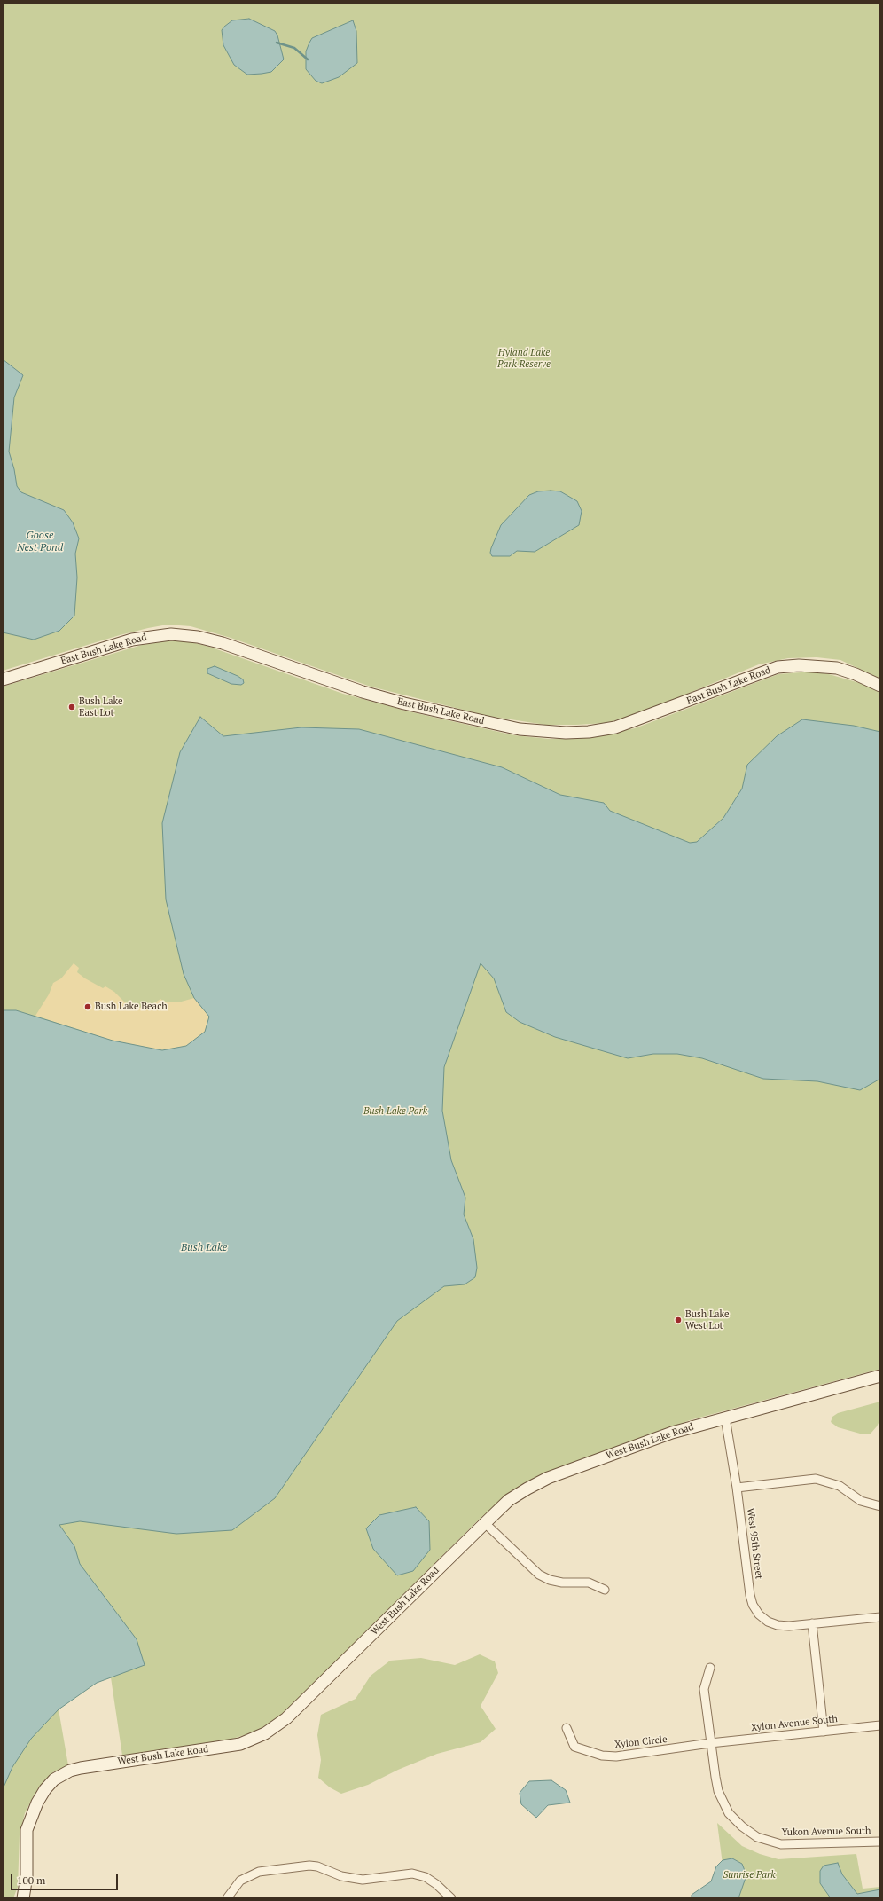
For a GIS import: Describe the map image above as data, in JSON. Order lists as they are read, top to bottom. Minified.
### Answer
{"streets":{"street":["East Bush Lake Road","West Bush Lake Road","West 95th Street","Xylon Avenue South","Xylon Circle","Yukon Avenue South"]},"crossings":[["West Bush Lake Road","West 95th Street"],["Xylon Avenue South","Xylon Circle"],["Xylon Avenue South","Yukon Avenue South"],["Xylon Circle","Yukon Avenue South"]],"water":["Goose Nest Pond","Bush Lake"],"parks":["Hyland Lake Park Reserve","Bush Lake Park","Sunrise Park"],"places":["Bush Lake East Lot","Bush Lake Beach","Bush Lake West Lot"],"scale_bar":"100 m"}
